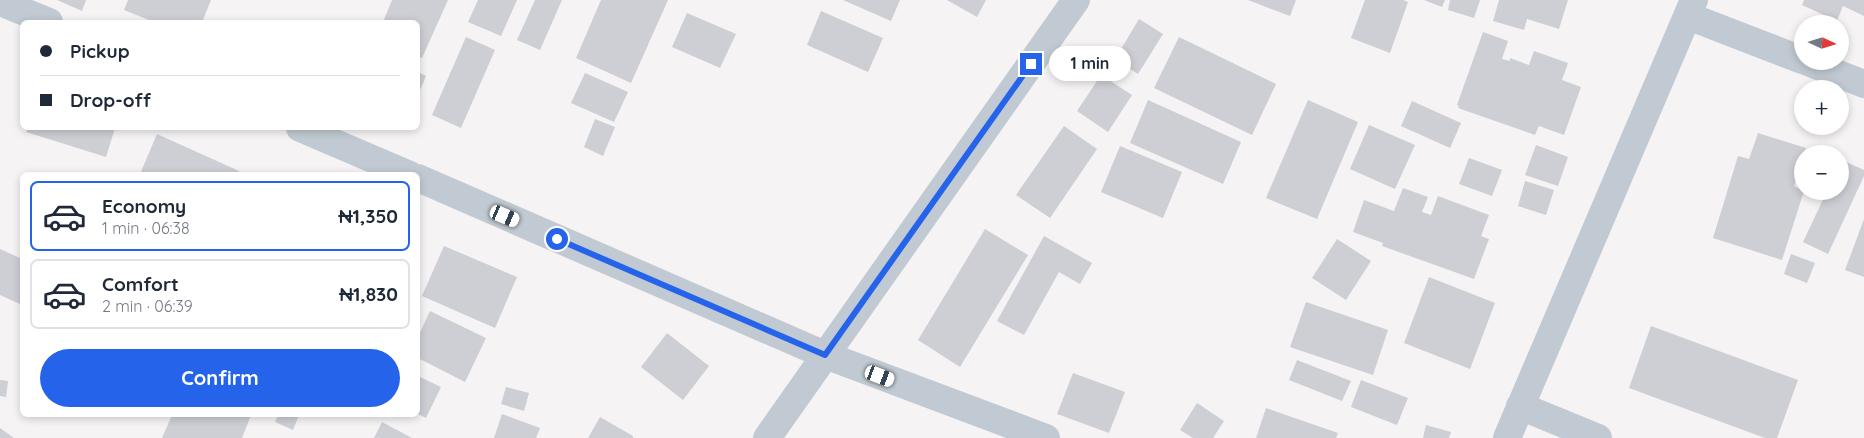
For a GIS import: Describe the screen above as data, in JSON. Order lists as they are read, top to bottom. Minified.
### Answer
{"north":"right","page":{"map_buttons":["+","−"],"banner":["Pickup","Drop-off"],"bubble":"1 min","list":[{"name":"Economy","note":"1 min · 06:38","value":"₦1,350"},{"name":"Comfort","note":"2 min · 06:39","value":"₦1,830"}],"buttons":"Confirm"}}
